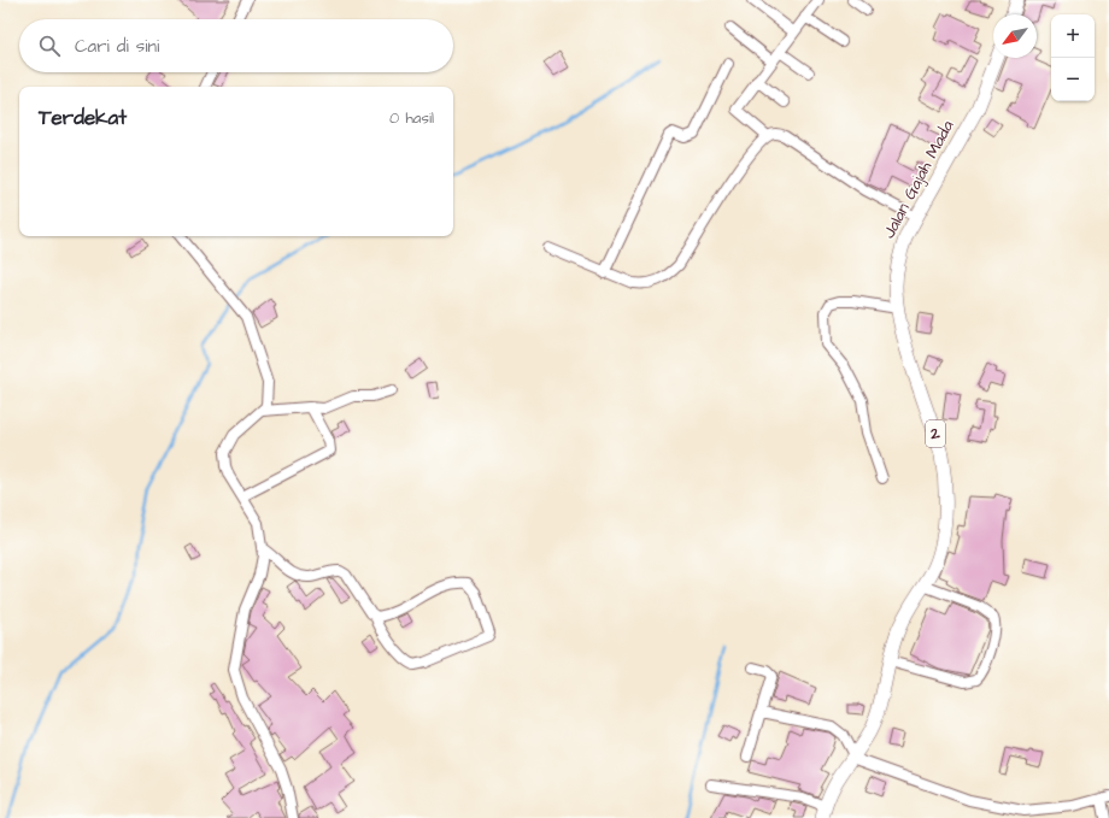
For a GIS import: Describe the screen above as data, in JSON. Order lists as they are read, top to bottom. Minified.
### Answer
{"streets":{"highway":["Jalan Gajah Mada","2"]},"north":"bottom left","page":{"map_buttons":["+","−"],"search":"Cari di sini","heading":["Terdekat","0 hasil"]}}
